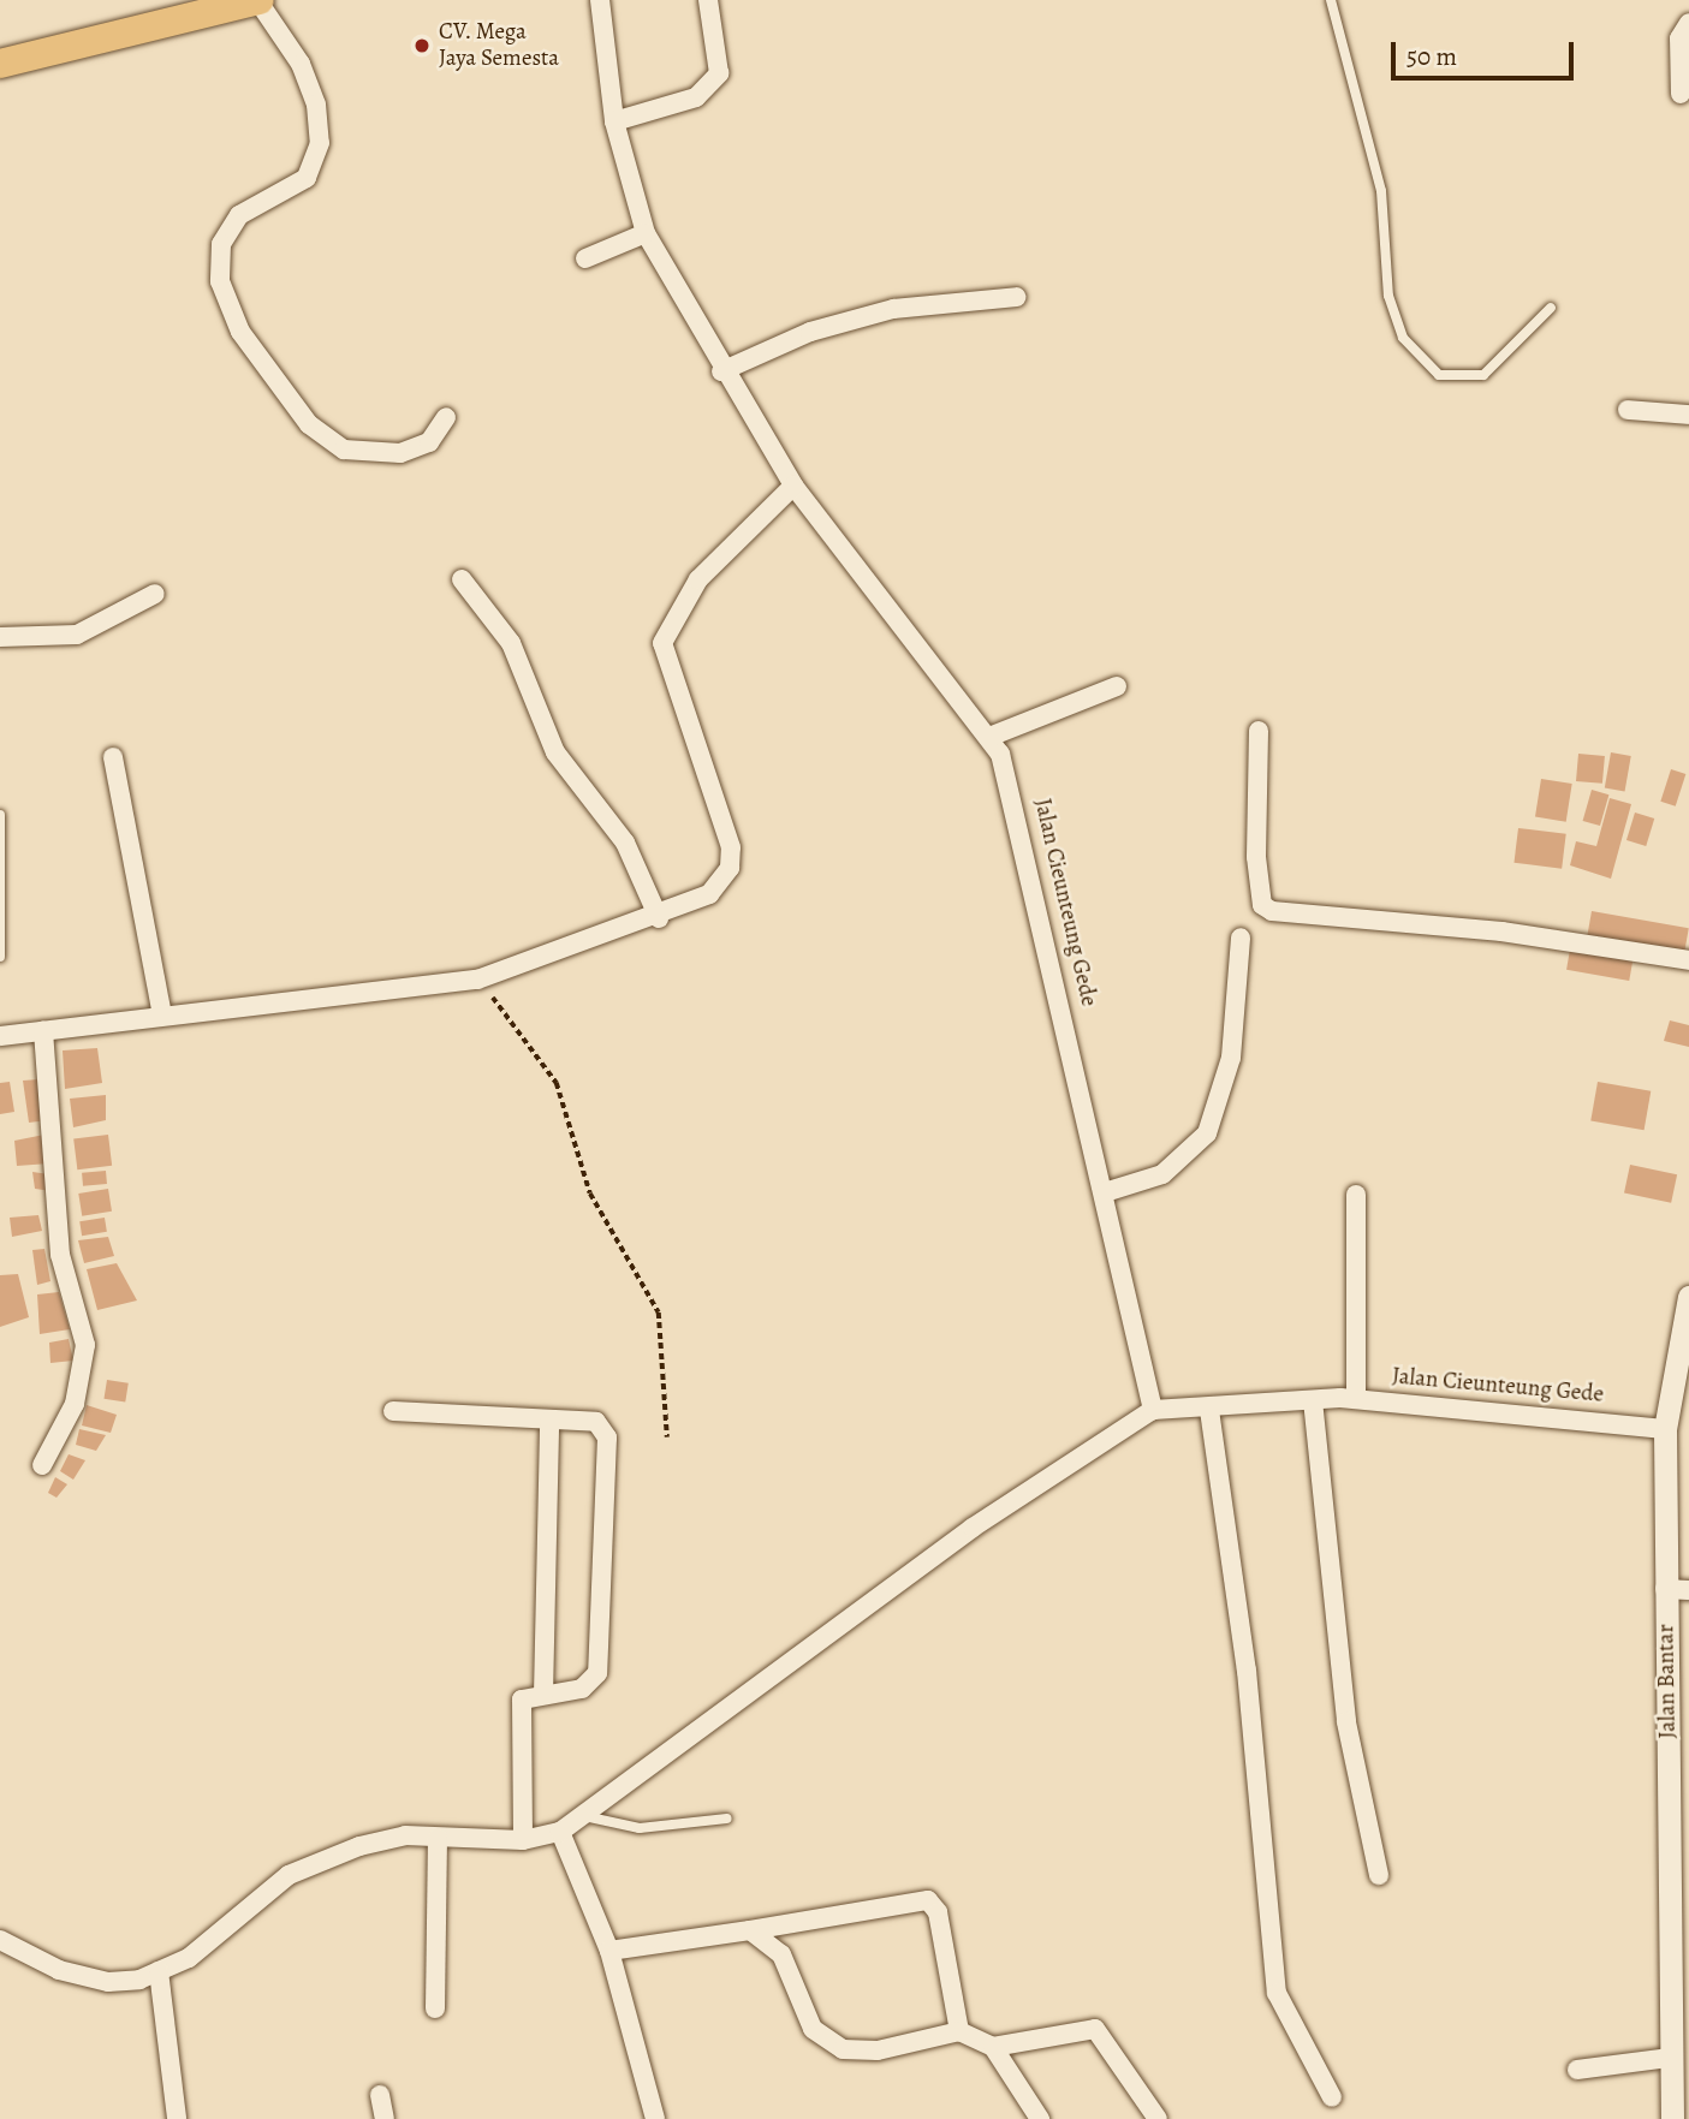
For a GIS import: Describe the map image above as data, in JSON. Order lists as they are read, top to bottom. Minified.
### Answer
{"streets":{"street":["Jalan Cieunteung Gede","Jalan Bantar"]},"crossings":[["Jalan Cieunteung Gede","Jalan Bantar"]],"places":["CV. Mega Jaya Semesta"],"scale_bar":"50 m"}
